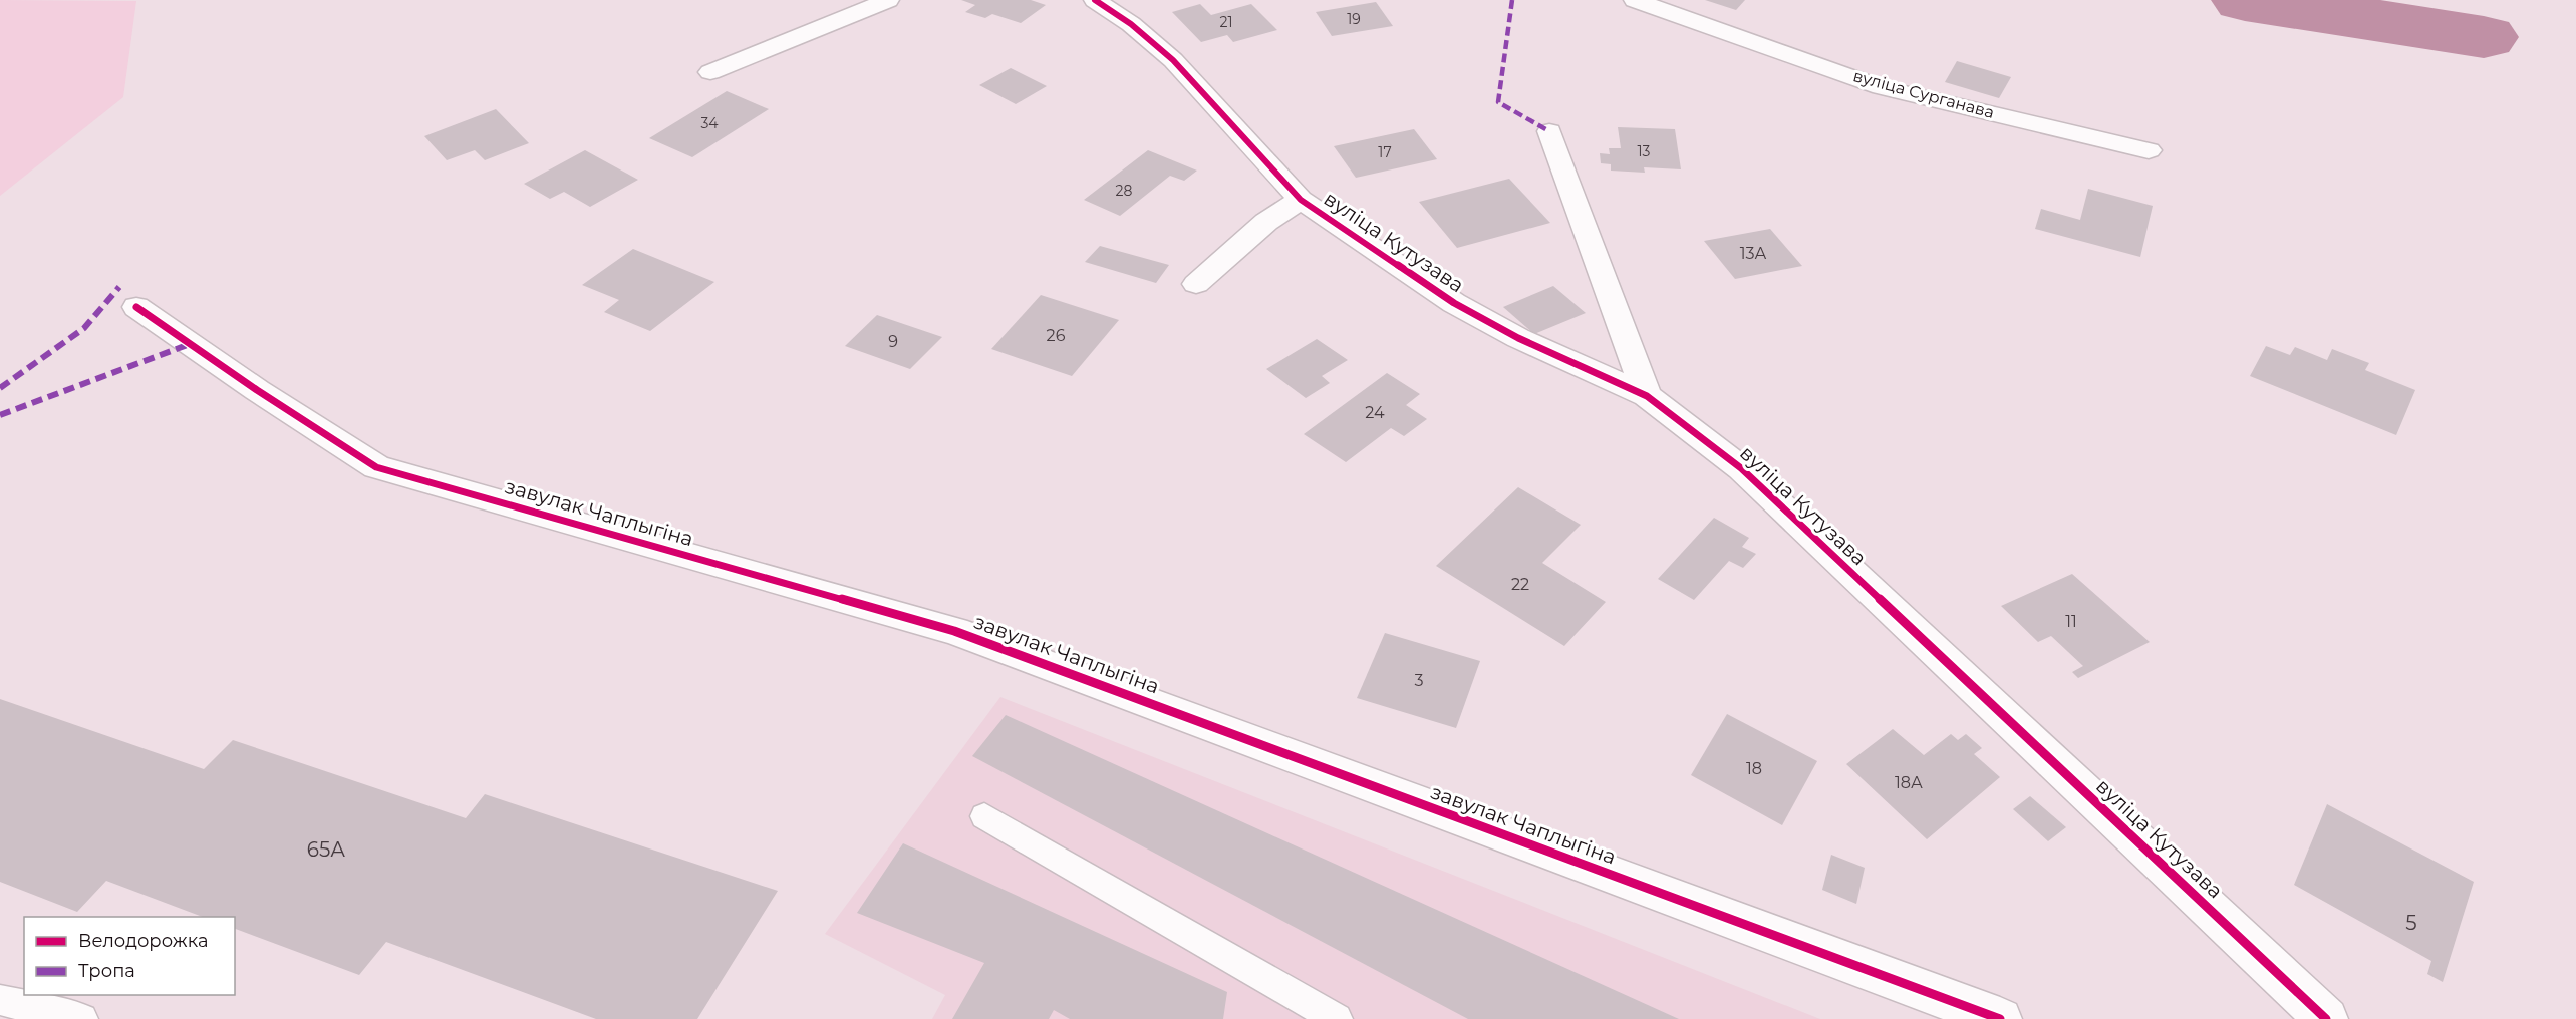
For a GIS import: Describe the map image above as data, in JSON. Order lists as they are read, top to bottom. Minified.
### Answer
{"streets":{"street":["вуліца Сурганава","вуліца Кутузава","завулак Чаплыгіна"]},"house_numbers":["19","21","34","13","17","28","13А","26","9","24","22","11","3","18","18А","65А","5"],"legend":["Велодорожка","Тропа"]}
